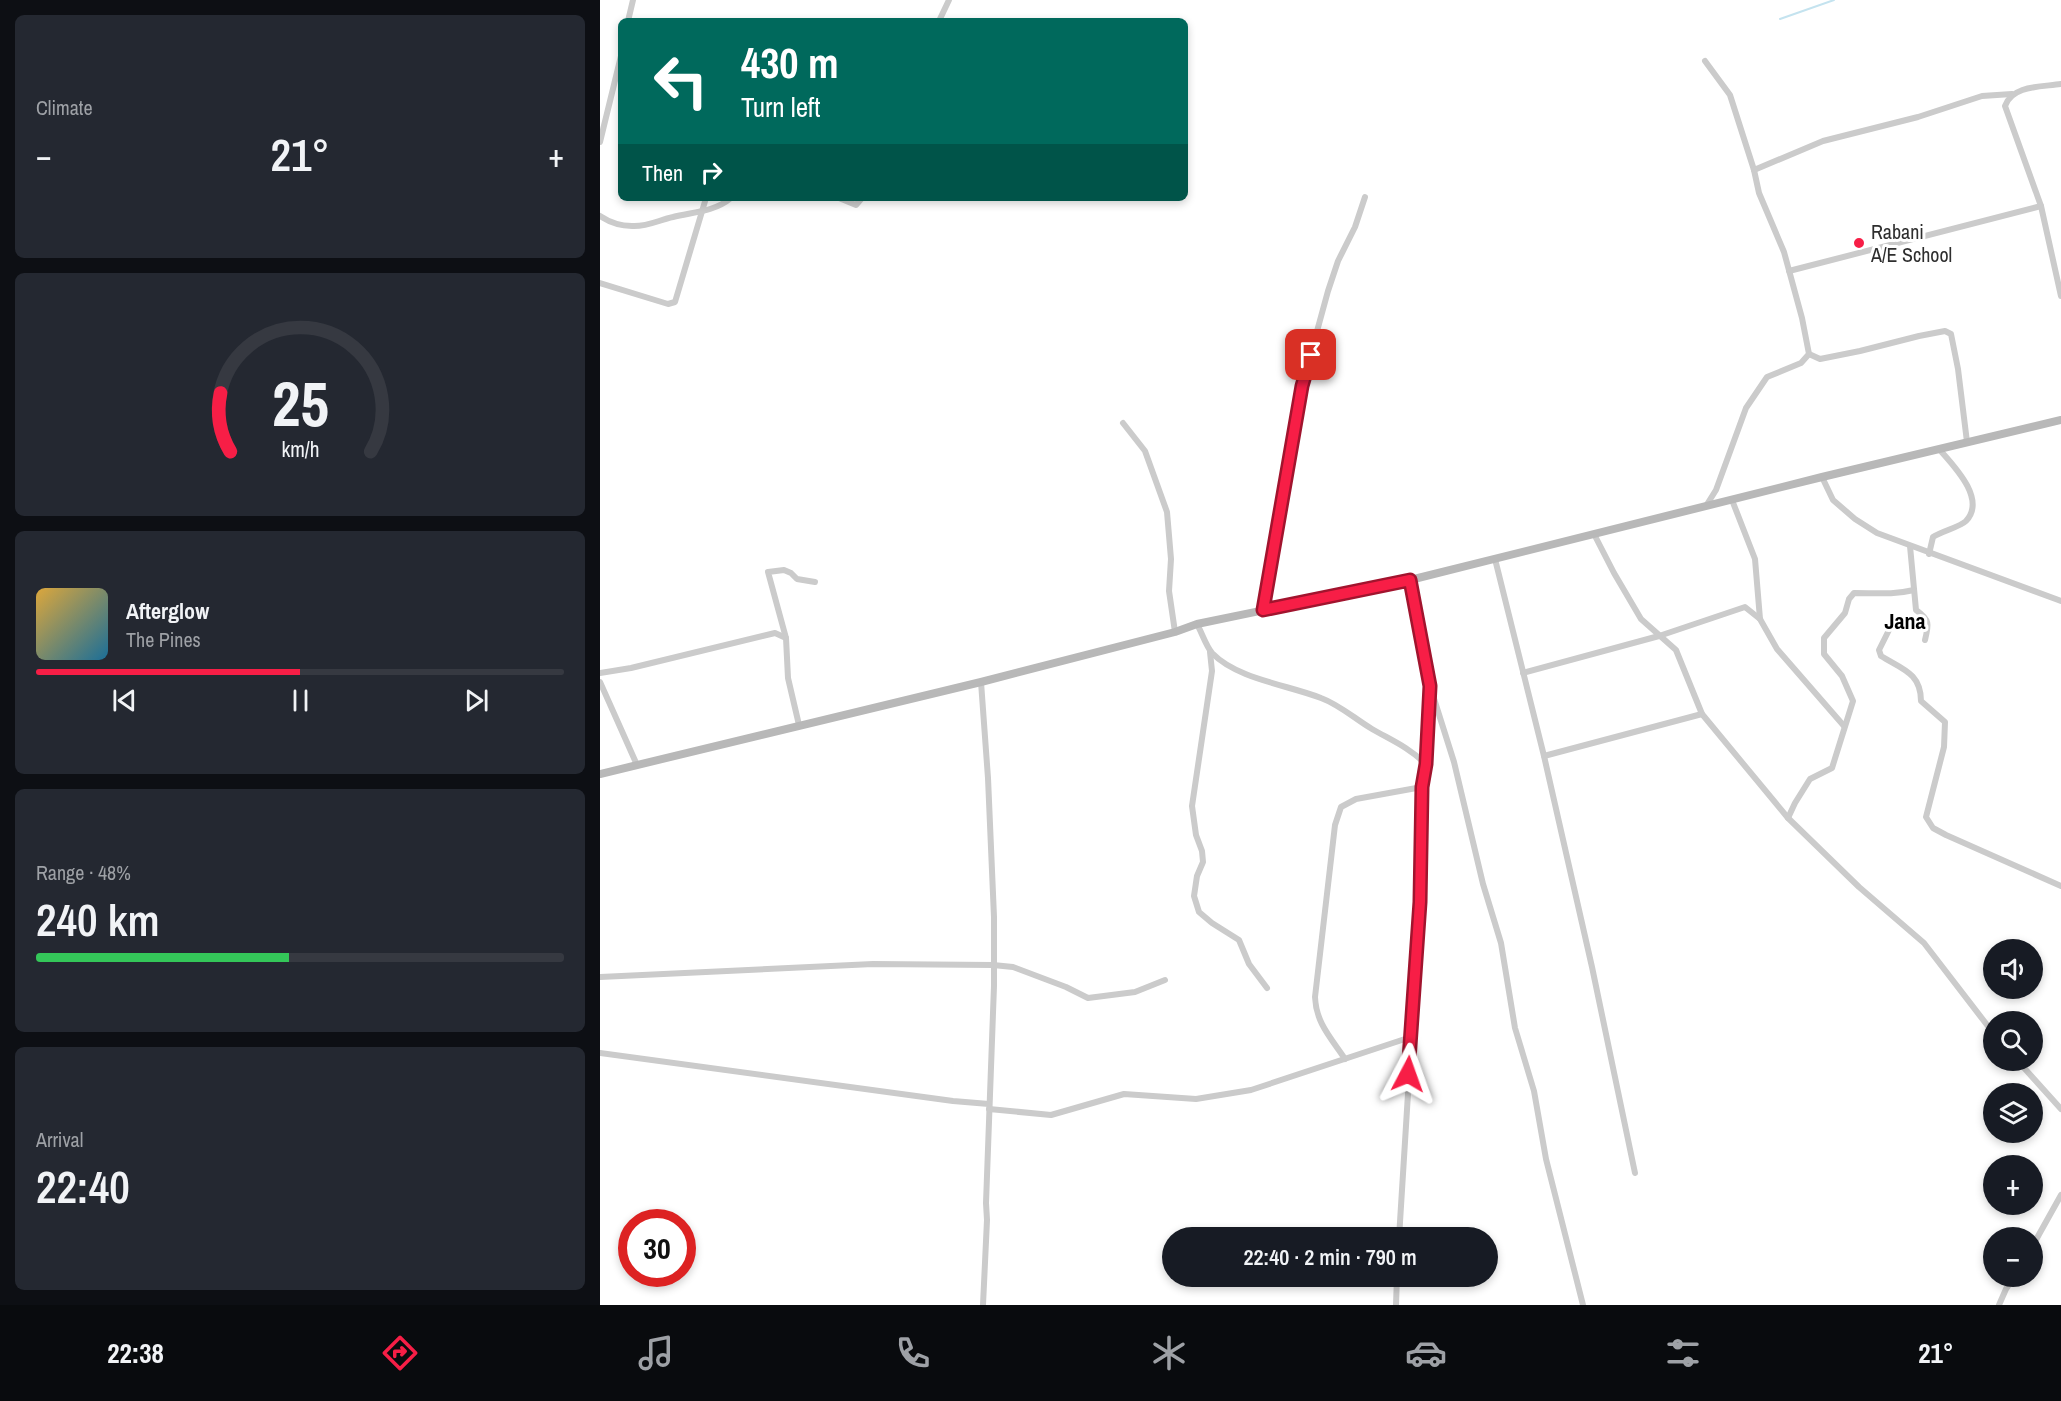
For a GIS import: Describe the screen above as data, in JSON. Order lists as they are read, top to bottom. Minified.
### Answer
{"districts":["Jana"],"places":["Rabani A/E School"],"page":{"tile":["Climate",["Range · 48%","240 km"],["Arrival","22:40"]],"turn":["430 m","Turn left"],"heat":["−","21°","+"],"then":"Then","song":["Afterglow","The Pines"],"map_buttons":["+","−"],"limit":"30","trip":"22:40 · 2 min · 790 m","tabs":["22:38","21°"],"gauge":["25","km/h"]}}
